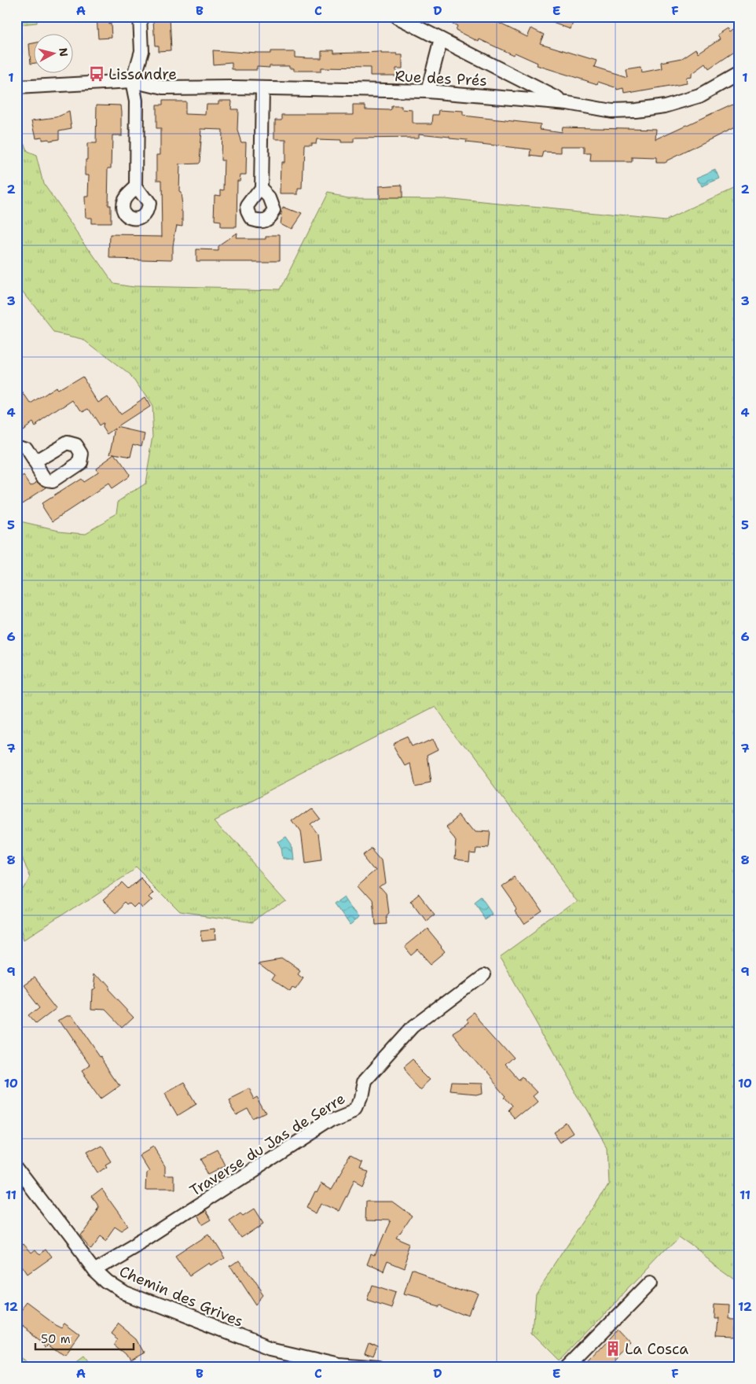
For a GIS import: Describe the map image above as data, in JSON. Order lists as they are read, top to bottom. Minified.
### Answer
{"streets":{"street":["Rue des Prés","Traverse du Jas de Serre","Chemin des Grives"]},"crossings":[["Traverse du Jas de Serre","Chemin des Grives"]],"places":{"bus stop":["Lissandre"],"building":["La Cosca"]},"scale_bar":"50 m","north":"right","grid":{"columns":["A","B","C","D","E","F"],"rows":["1","2","3","4","5","6","7","8","9","10","11","12"]}}
